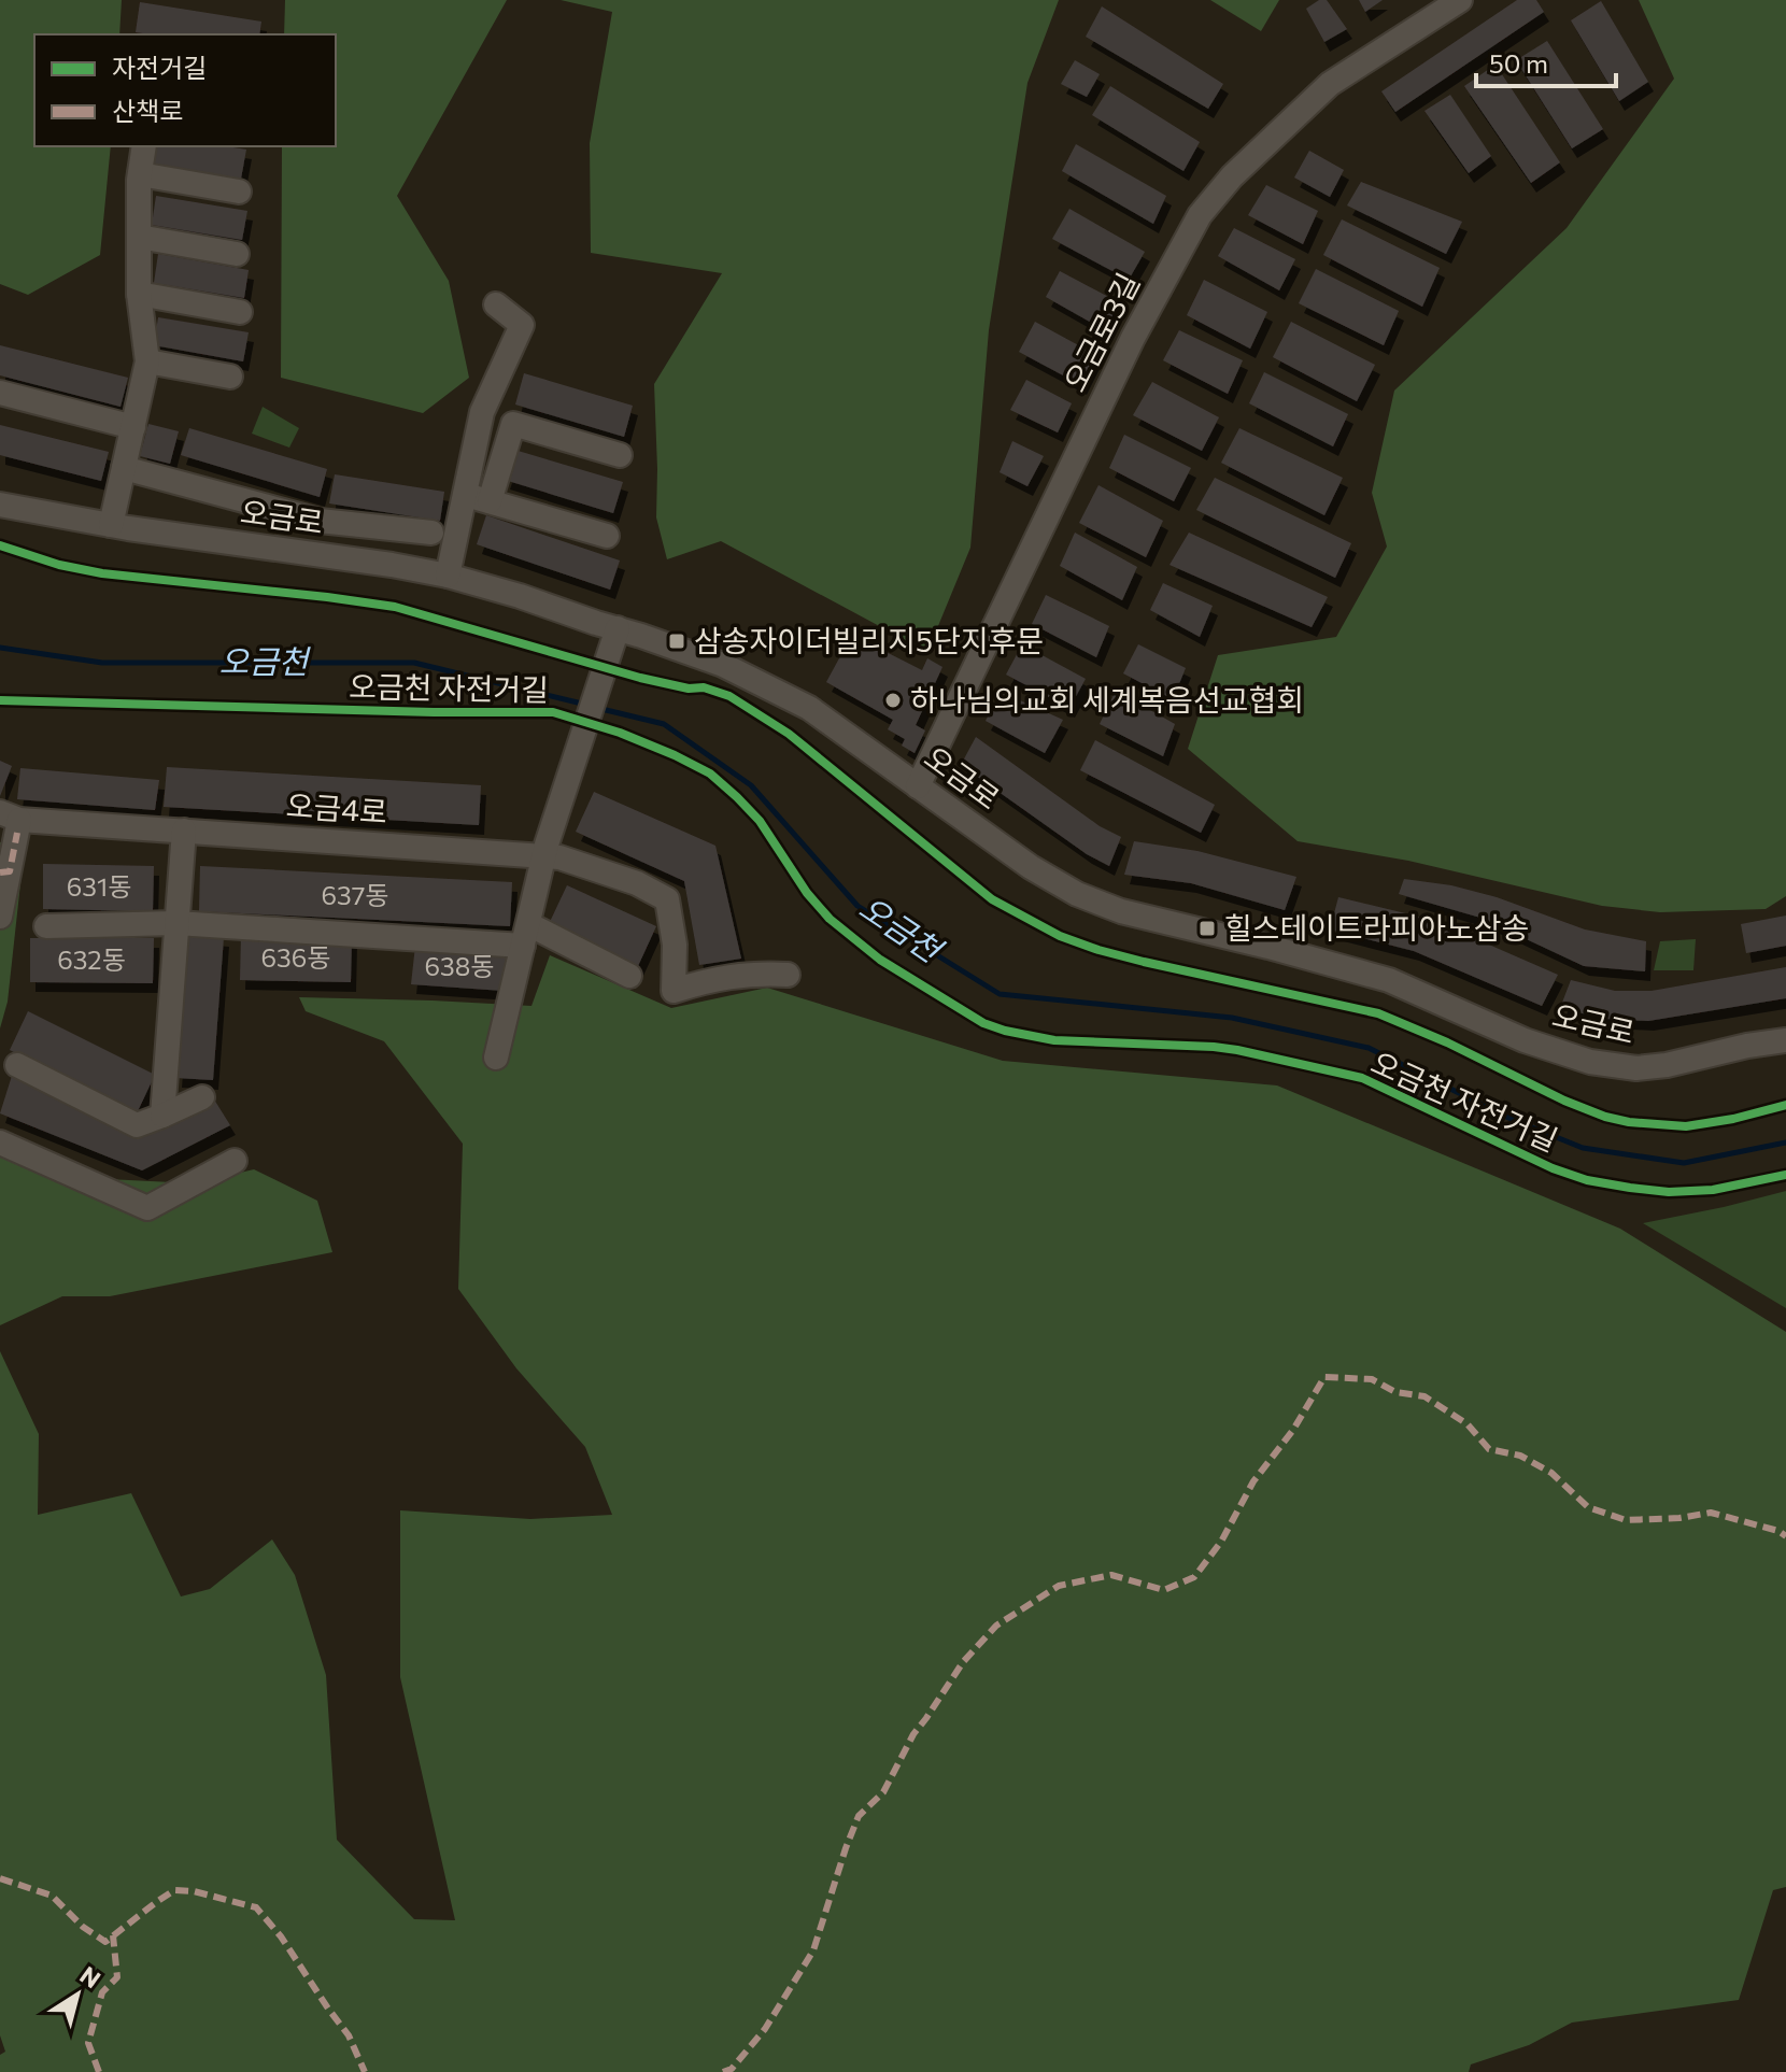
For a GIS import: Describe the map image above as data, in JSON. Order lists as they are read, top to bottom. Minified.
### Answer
{"streets":{"street":["오금로3길","오금로","오금4로"],"cycle path":["오금천 자전거길"]},"crossings":[["오금로3길","오금로"]],"water":["오금천"],"places":{"transit":["삼송자이더빌리지5단지후문","힐스테이트라피아노삼송"],"other":["하나님의교회 세계복음선교협회"]},"house_numbers":["631동","637동","636동","632동","638동"],"legend":["자전거길","산책로"],"scale_bar":"50 m","north":"top right"}
